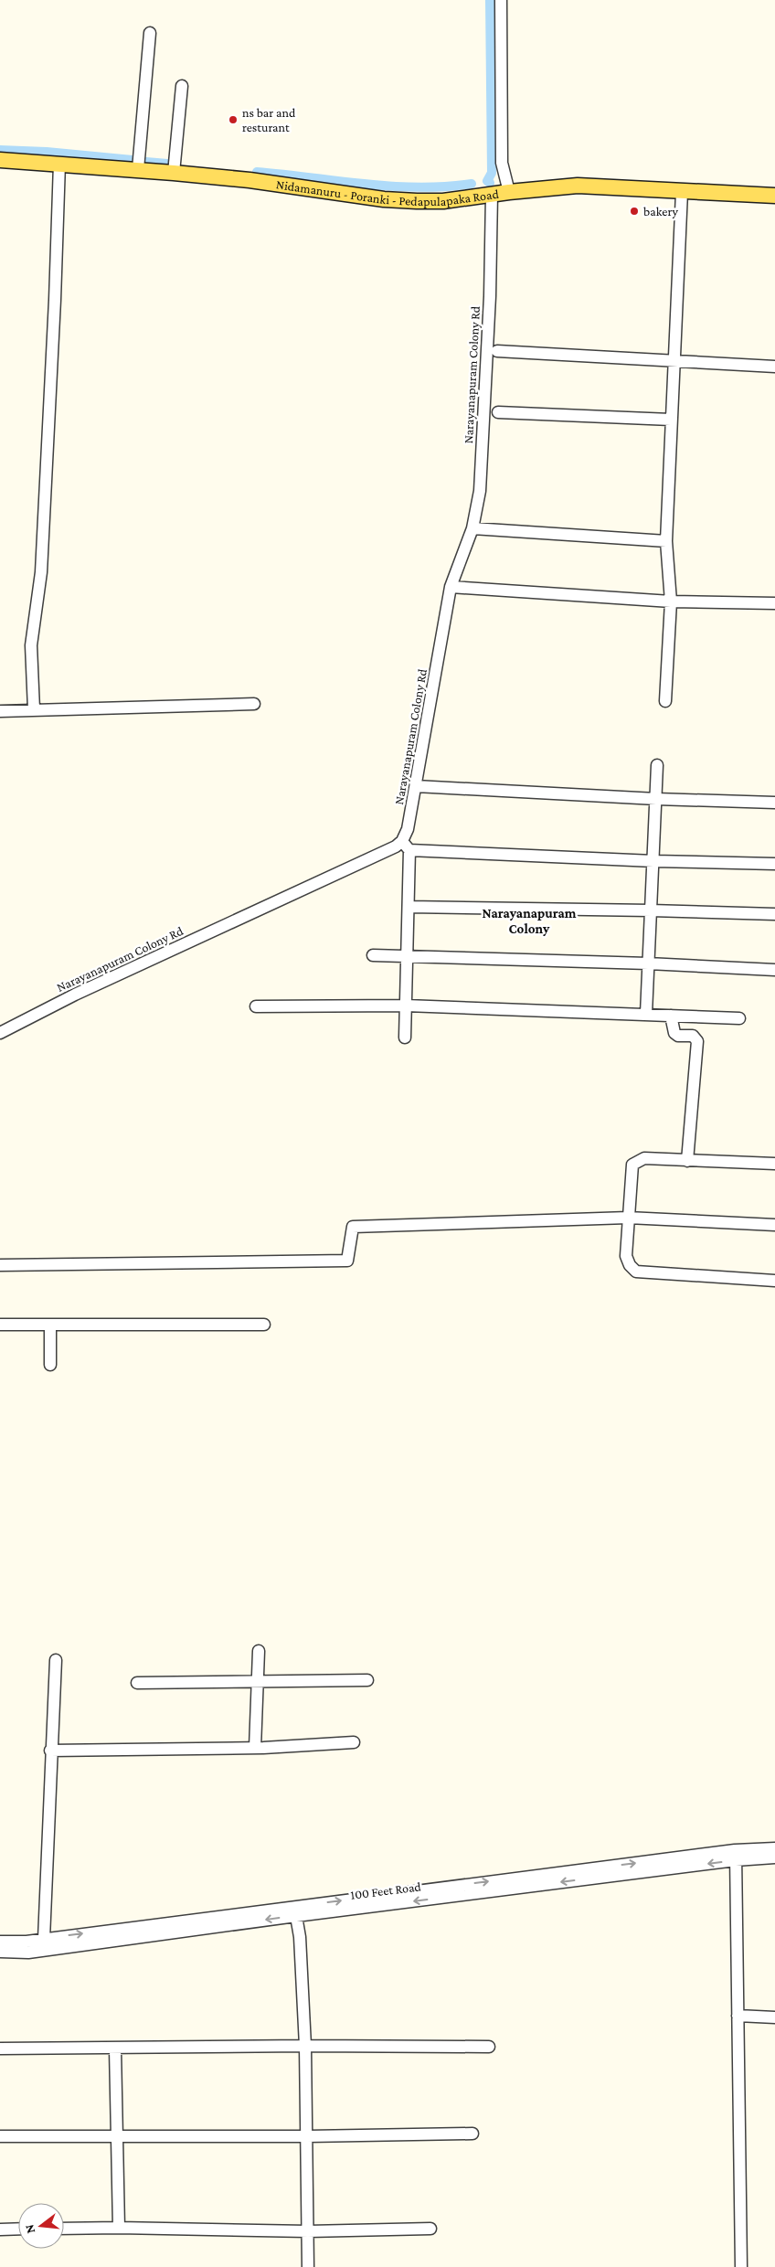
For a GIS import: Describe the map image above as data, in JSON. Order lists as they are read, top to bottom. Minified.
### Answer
{"streets":{"main road":["Nidamanuru - Poranki - Pedapulapaka Road"],"street":["Narayanapuram Colony Rd","100 Feet Road"]},"crossings":[["Nidamanuru - Poranki - Pedapulapaka Road","Narayanapuram Colony Rd"]],"districts":["Narayanapuram Colony"],"places":["ns bar and resturant","bakery"],"north":"left"}
